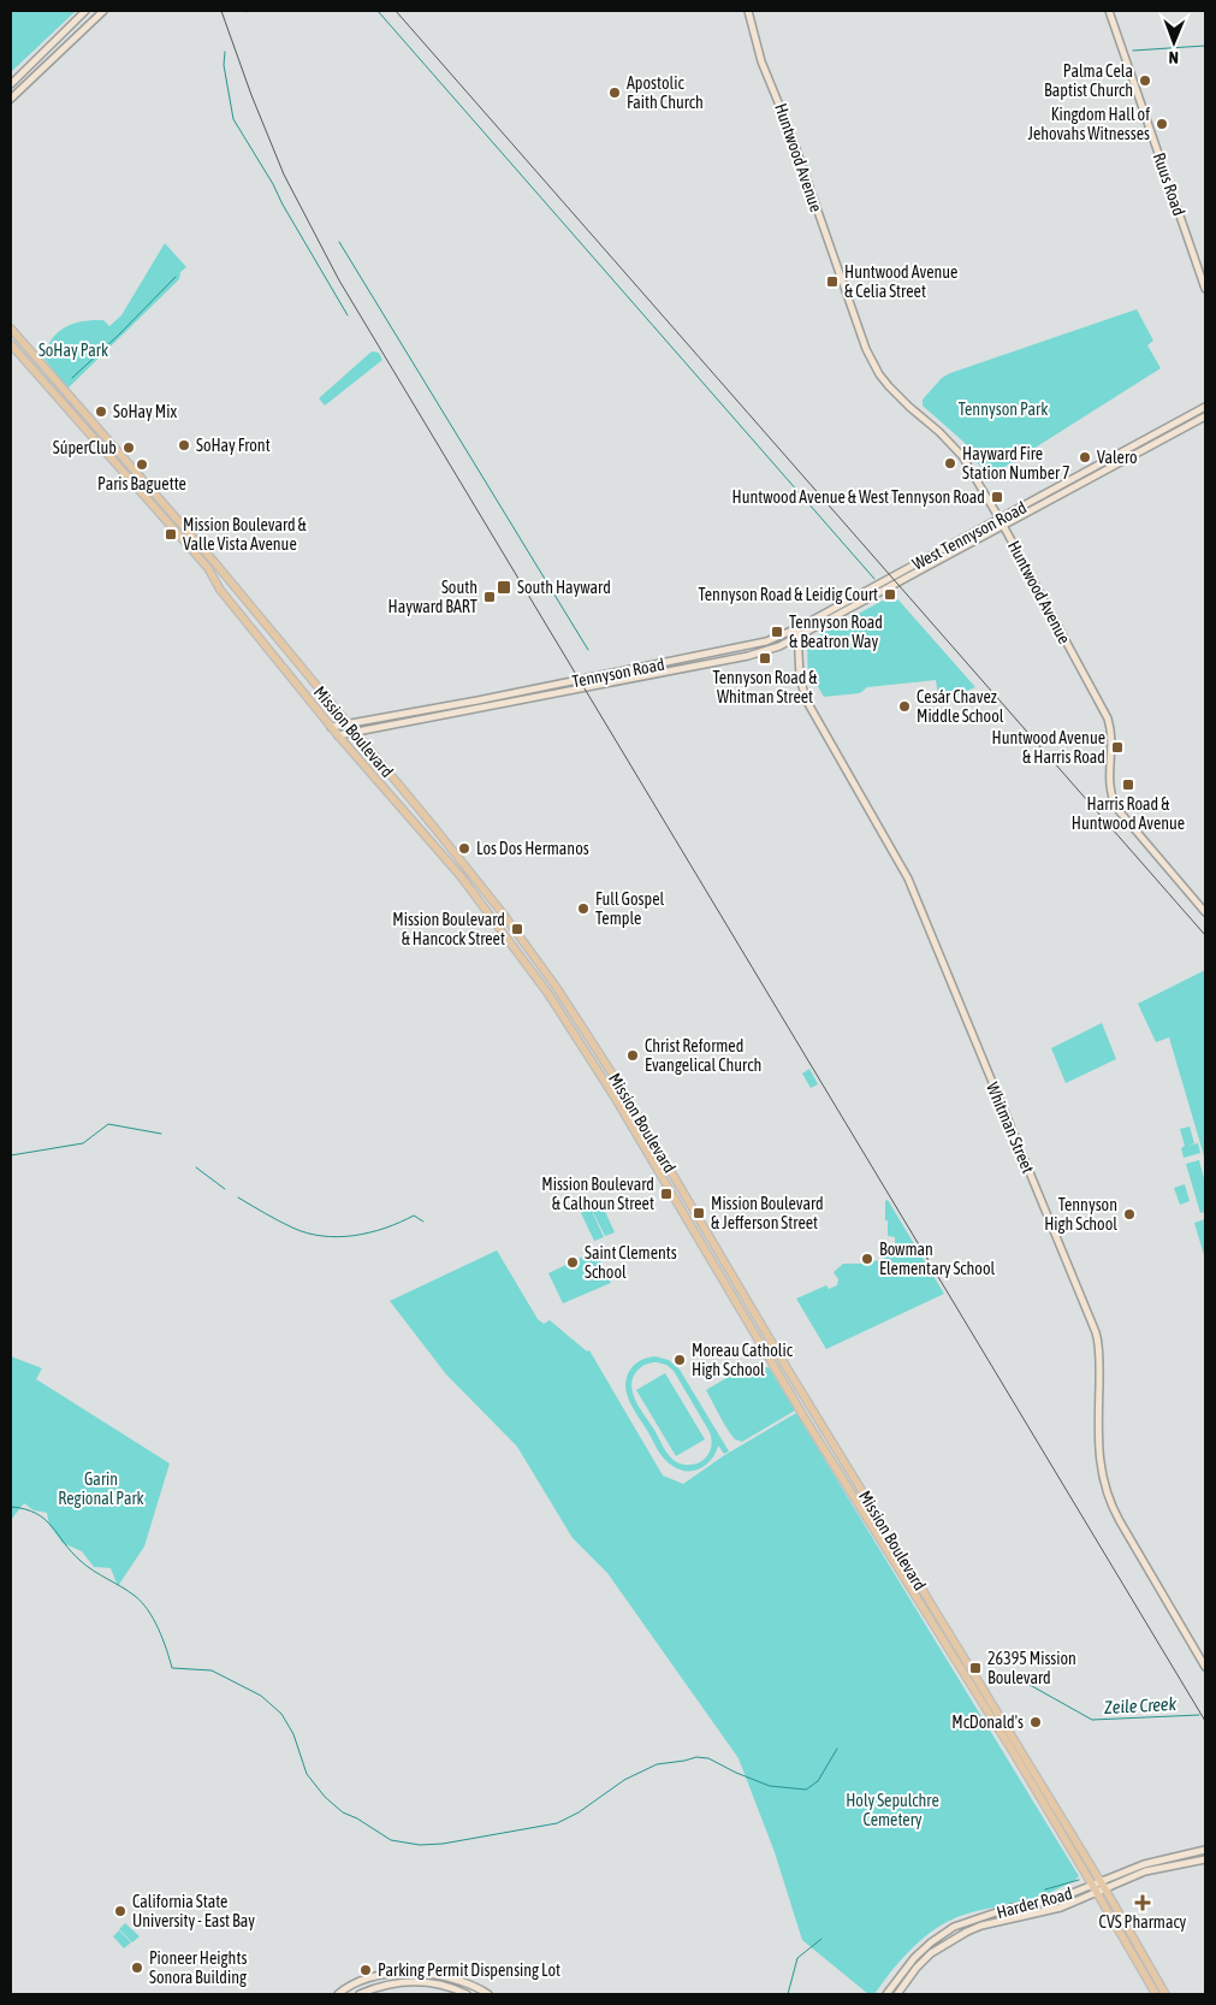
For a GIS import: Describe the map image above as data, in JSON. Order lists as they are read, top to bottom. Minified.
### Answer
{"streets":{"main road":["Mission Boulevard"],"street":["Huntwood Avenue","Ruus Road","West Tennyson Road","Tennyson Road","Whitman Street","Harder Road"]},"crossings":[["Huntwood Avenue","West Tennyson Road"],["West Tennyson Road","Tennyson Road"],["Tennyson Road","Mission Boulevard"],["Tennyson Road","Whitman Street"],["Mission Boulevard","Harder Road"]],"water":["Zeile Creek"],"parks":["SoHay Park","Tennyson Park","Garin Regional Park","Holy Sepulchre Cemetery"],"places":{"other":["Palma Cela Baptist Church","Apostolic Faith Church","Kingdom Hall of Jehovahs Witnesses","SoHay Mix","SoHay Front","SúperClub","Valero","Hayward Fire Station Number 7","Paris Baguette","Cesár Chavez Middle School","Los Dos Hermanos","Full Gospel Temple","Christ Reformed Evangelical Church","Tennyson High School","Bowman Elementary School","Saint Clements School","Moreau Catholic High School","McDonald's","California State University - East Bay","Pioneer Heights Sonora Building","Parking Permit Dispensing Lot"],"transit":["Huntwood Avenue & Celia Street","Huntwood Avenue & West Tennyson Road","Mission Boulevard & Valle Vista Avenue","South Hayward","Tennyson Road & Leidig Court","South Hayward BART","Tennyson Road & Beatron Way","Tennyson Road & Whitman Street","Huntwood Avenue & Harris Road","Harris Road & Huntwood Avenue","Mission Boulevard & Hancock Street","Mission Boulevard & Calhoun Street","Mission Boulevard & Jefferson Street","26395 Mission Boulevard"],"health":["CVS Pharmacy"]},"north":"bottom"}
